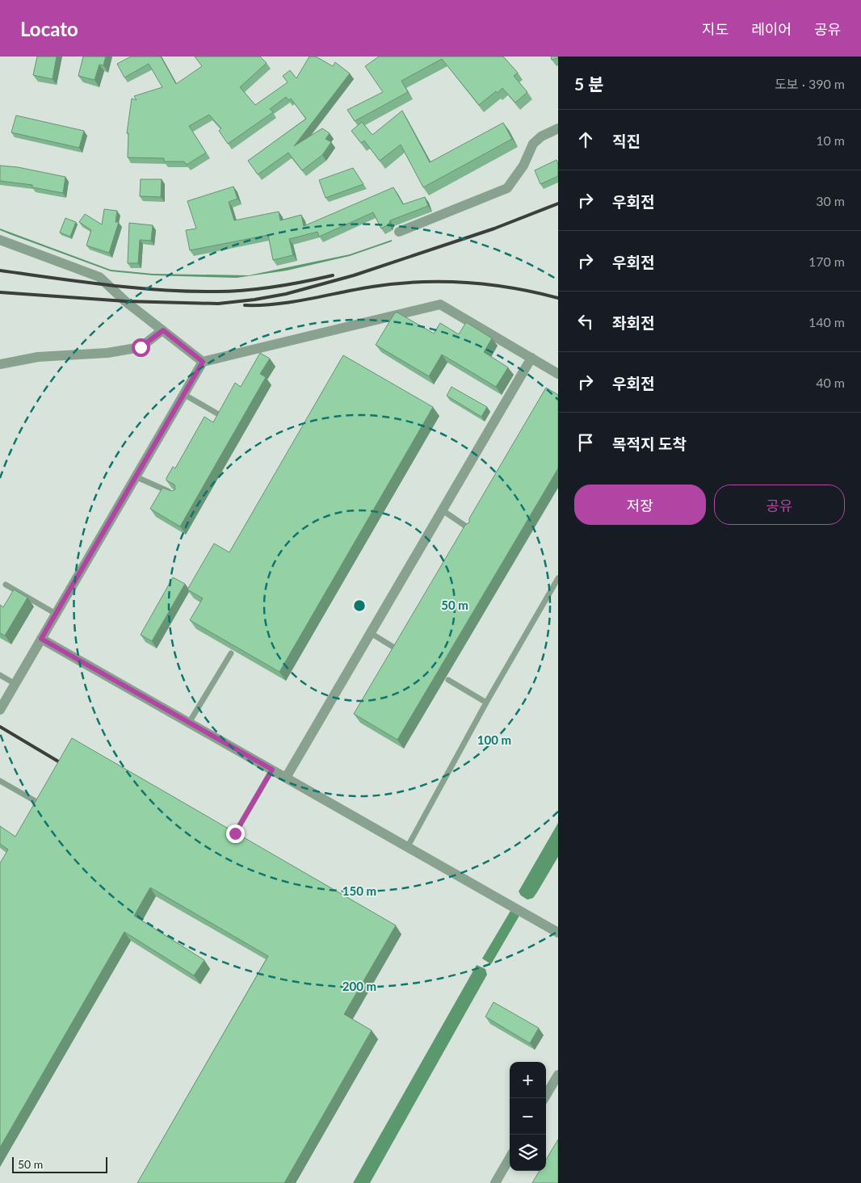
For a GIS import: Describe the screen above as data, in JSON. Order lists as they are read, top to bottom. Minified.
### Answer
{"scale_bar":"50 m","page":{"header":"Locato","nav":["지도","레이어","공유"],"heading":["5 분","도보 · 390 m"],"list":[["직진","10 m"],["우회전","30 m"],["우회전","170 m"],["좌회전","140 m"],["우회전","40 m"],"목적지 도착"],"buttons":["저장","공유"],"map_buttons":["+","−"],"scale":"50 m"},"rings":["50 m","100 m","150 m","200 m"]}
